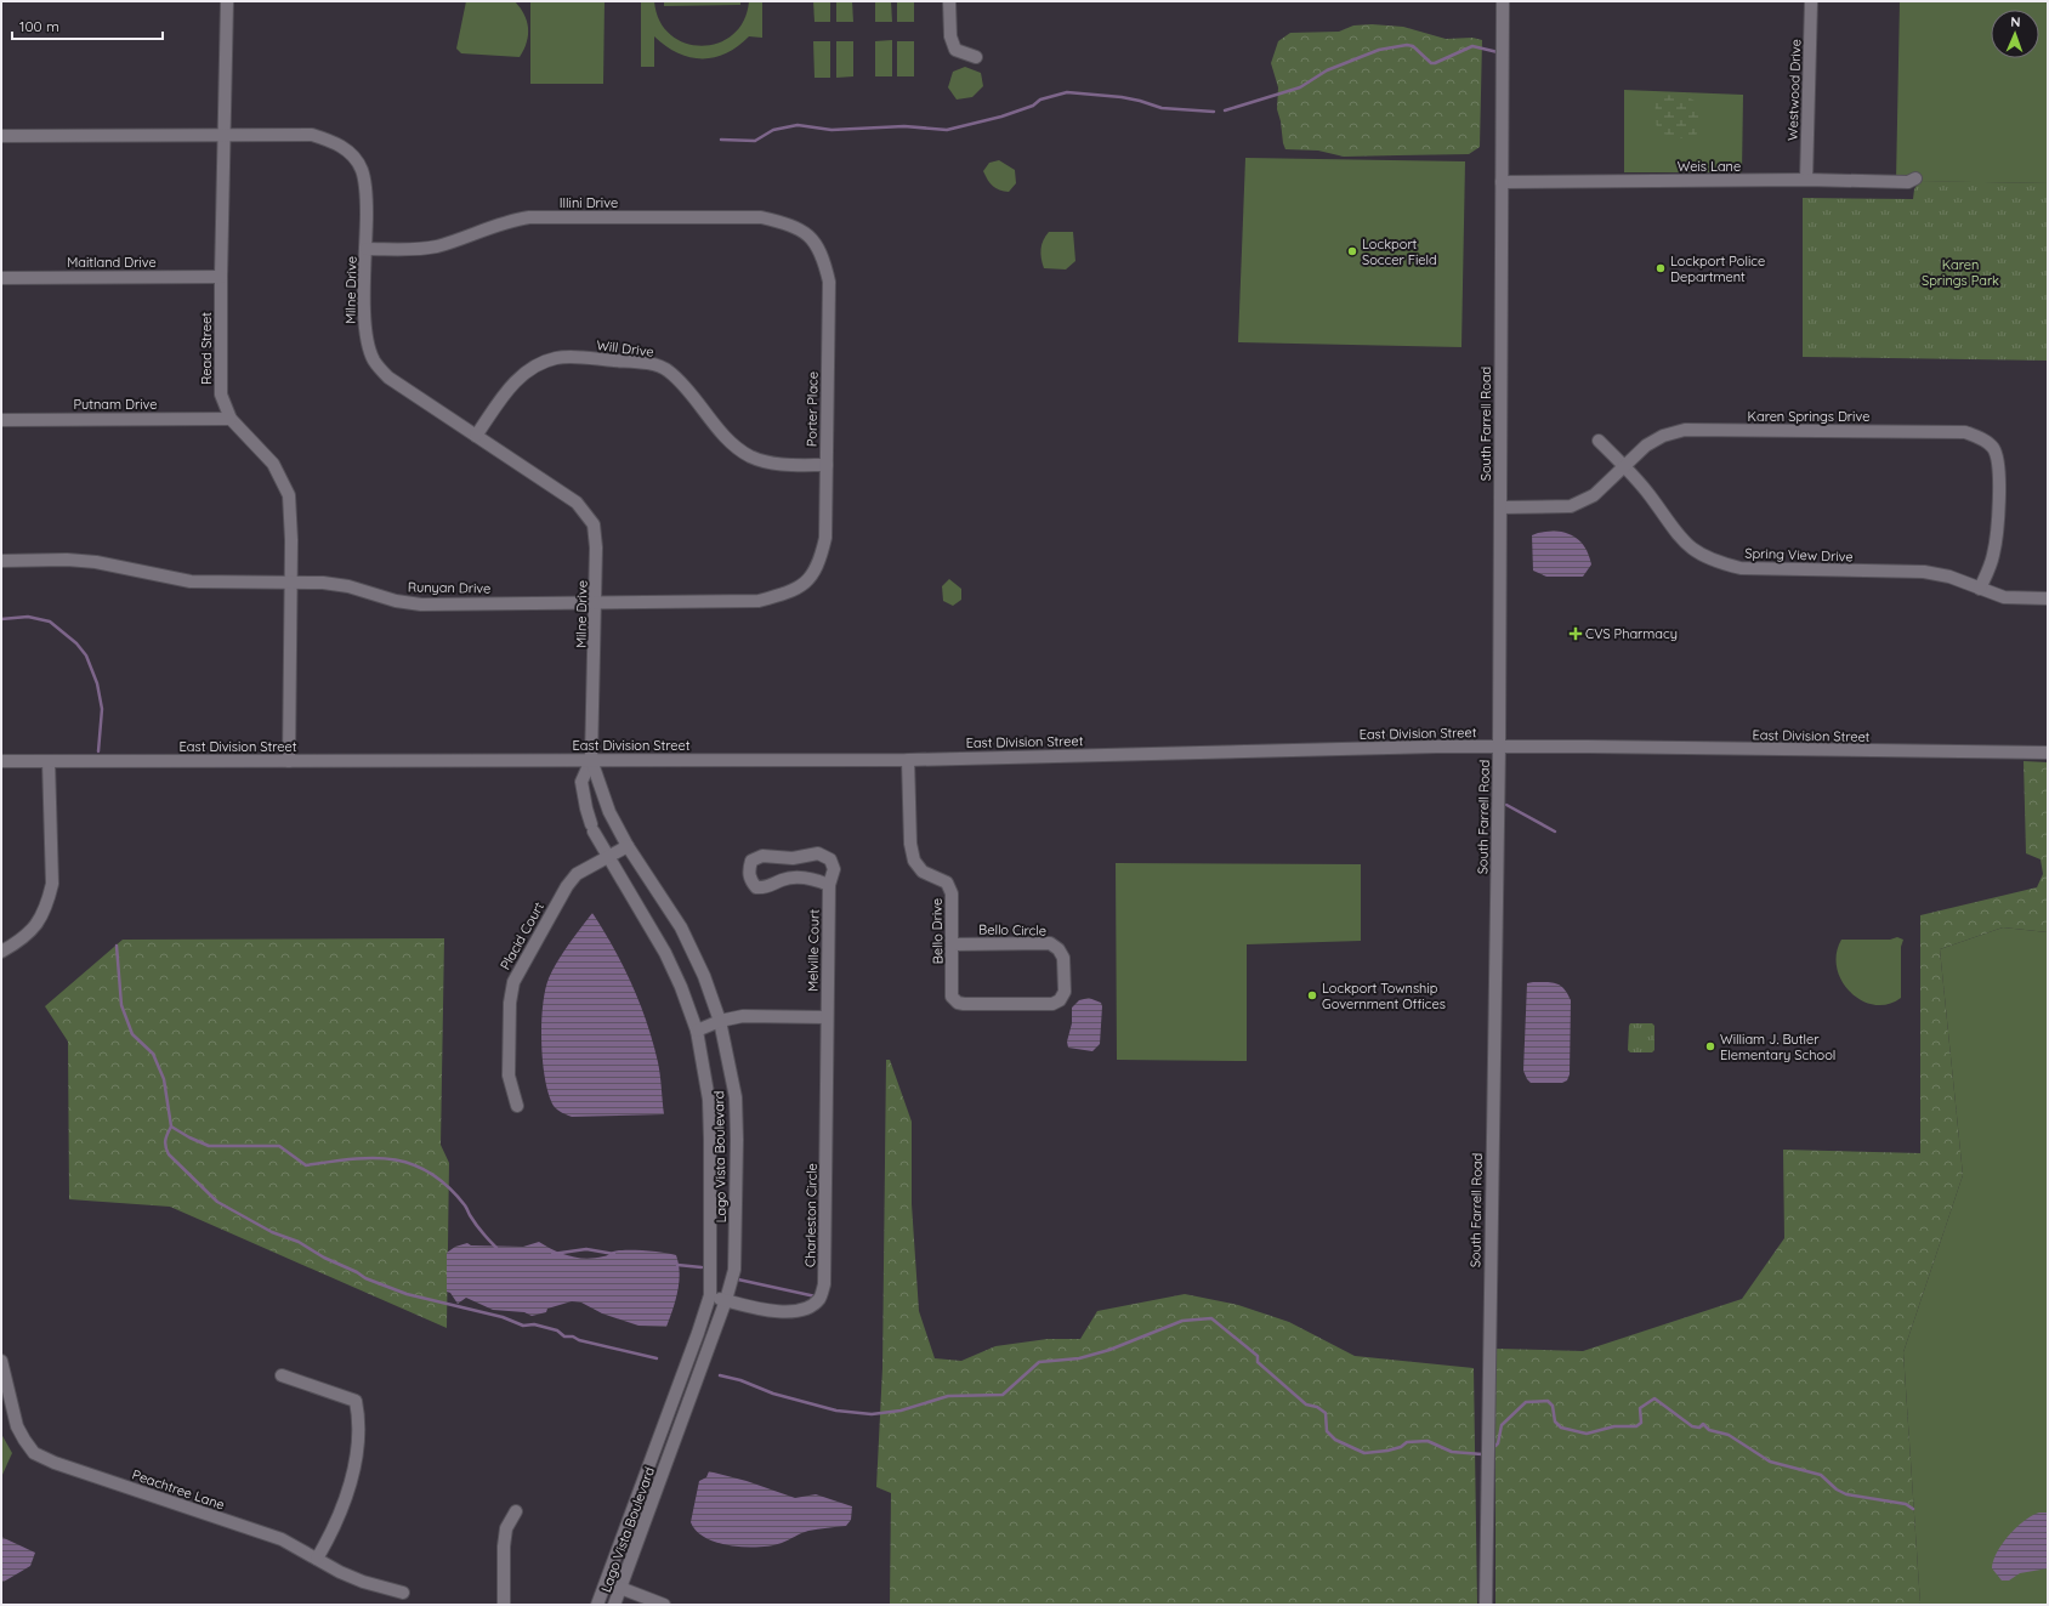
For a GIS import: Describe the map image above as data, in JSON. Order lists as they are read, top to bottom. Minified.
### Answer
{"streets":{"street":["Westwood Drive","Weis Lane","Illini Drive","Maitland Drive","Milne Drive","Read Street","Will Drive","Putnam Drive","Porter Place","Karen Springs Drive","South Farrell Road","Spring View Drive","Runyan Drive","East Division Street","Bello Circle","Bello Drive","Placid Court","Melville Court","Lago Vista Boulevard","Charleston Circle","Peachtree Lane"]},"crossings":[["Westwood Drive","Weis Lane"],["Weis Lane","South Farrell Road"],["Illini Drive","Milne Drive"],["Illini Drive","Porter Place"],["Maitland Drive","Read Street"],["Milne Drive","Read Street"],["Milne Drive","Will Drive"],["Milne Drive","Runyan Drive"],["Milne Drive","East Division Street"],["Milne Drive","Lago Vista Boulevard"],["Read Street","Putnam Drive"],["Read Street","Runyan Drive"],["Read Street","East Division Street"],["Will Drive","Porter Place"],["Porter Place","Runyan Drive"],["Karen Springs Drive","South Farrell Road"],["Karen Springs Drive","Spring View Drive"],["South Farrell Road","East Division Street"],["East Division Street","Bello Drive"],["East Division Street","Lago Vista Boulevard"],["Bello Circle","Bello Drive"],["Placid Court","Lago Vista Boulevard"],["Melville Court","Charleston Circle"],["Lago Vista Boulevard","Charleston Circle"]],"parks":["Karen Springs Park"],"places":{"other":["Lockport Soccer Field","Lockport Police Department","Lockport Township Government Offices","William J. Butler Elementary School"],"health":["CVS Pharmacy"]},"scale_bar":"100 m","north":"top"}
